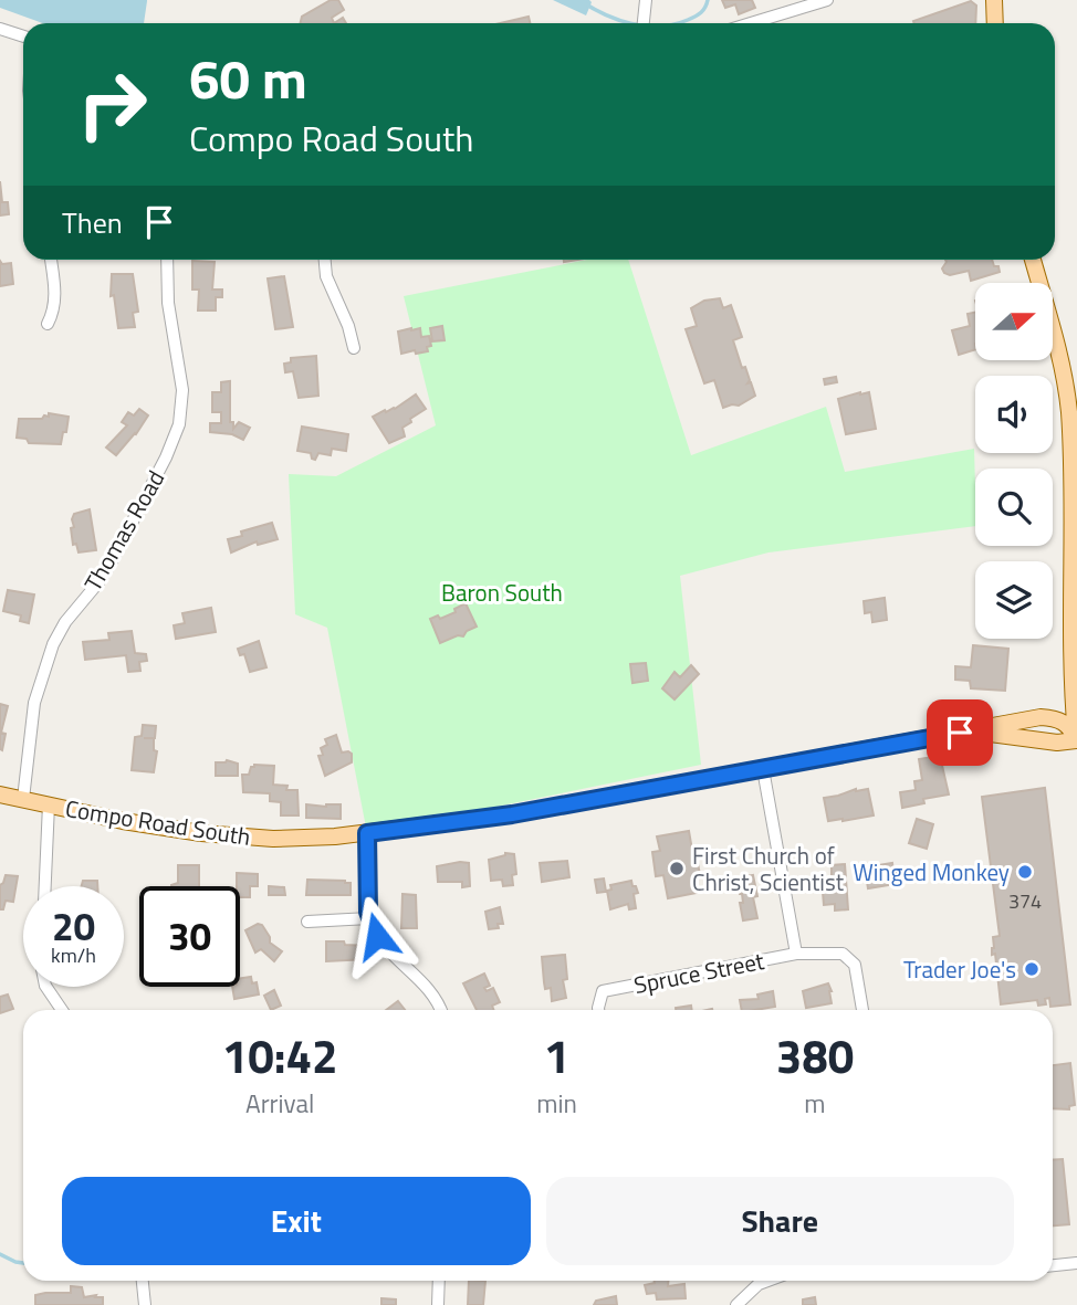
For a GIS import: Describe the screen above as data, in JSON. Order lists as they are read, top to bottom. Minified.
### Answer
{"streets":{"main road":["Compo Road South"],"street":["Thomas Road","Spruce Street"]},"crossings":[["Thomas Road","Compo Road South"]],"parks":["Baron South"],"places":["First Church of Christ, Scientist","Winged Monkey","Trader Joe's"],"house_numbers":["374"],"north":"right","page":{"turn":["60 m","Compo Road South"],"then":"Then","speed":"20 km/h","limit":"30","eta":["10:42","Arrival","1","min","380","m"],"buttons":["Exit","Share"]}}
